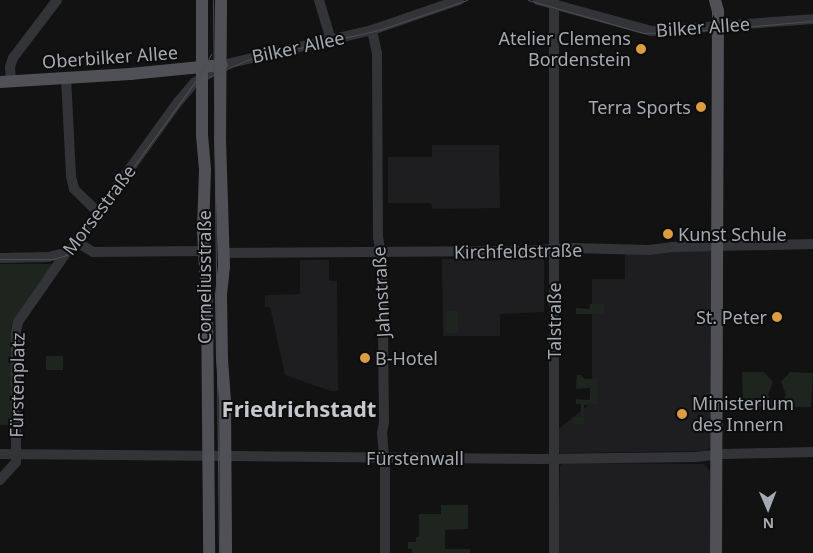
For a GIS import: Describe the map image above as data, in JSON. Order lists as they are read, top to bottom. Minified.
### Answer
{"streets":{"main road":["Oberbilker Allee","Corneliusstraße"],"street":["Bilker Allee","Morsestraße","Kirchfeldstraße","Jahnstraße","Talstraße","Fürstenplatz","Fürstenwall"]},"crossings":[["Bilker Allee","Oberbilker Allee"],["Bilker Allee","Corneliusstraße"],["Bilker Allee","Jahnstraße"],["Bilker Allee","Talstraße"],["Oberbilker Allee","Morsestraße"],["Oberbilker Allee","Corneliusstraße"],["Morsestraße","Corneliusstraße"],["Morsestraße","Fürstenplatz"],["Kirchfeldstraße","Corneliusstraße"],["Kirchfeldstraße","Jahnstraße"],["Kirchfeldstraße","Talstraße"],["Corneliusstraße","Fürstenwall"],["Jahnstraße","Fürstenwall"],["Talstraße","Fürstenwall"],["Fürstenplatz","Fürstenwall"]],"districts":["Friedrichstadt"],"places":["Atelier Clemens Bordenstein","Terra Sports","Kunst Schule","St. Peter","B-Hotel","Ministerium des Innern"],"north":"bottom"}
